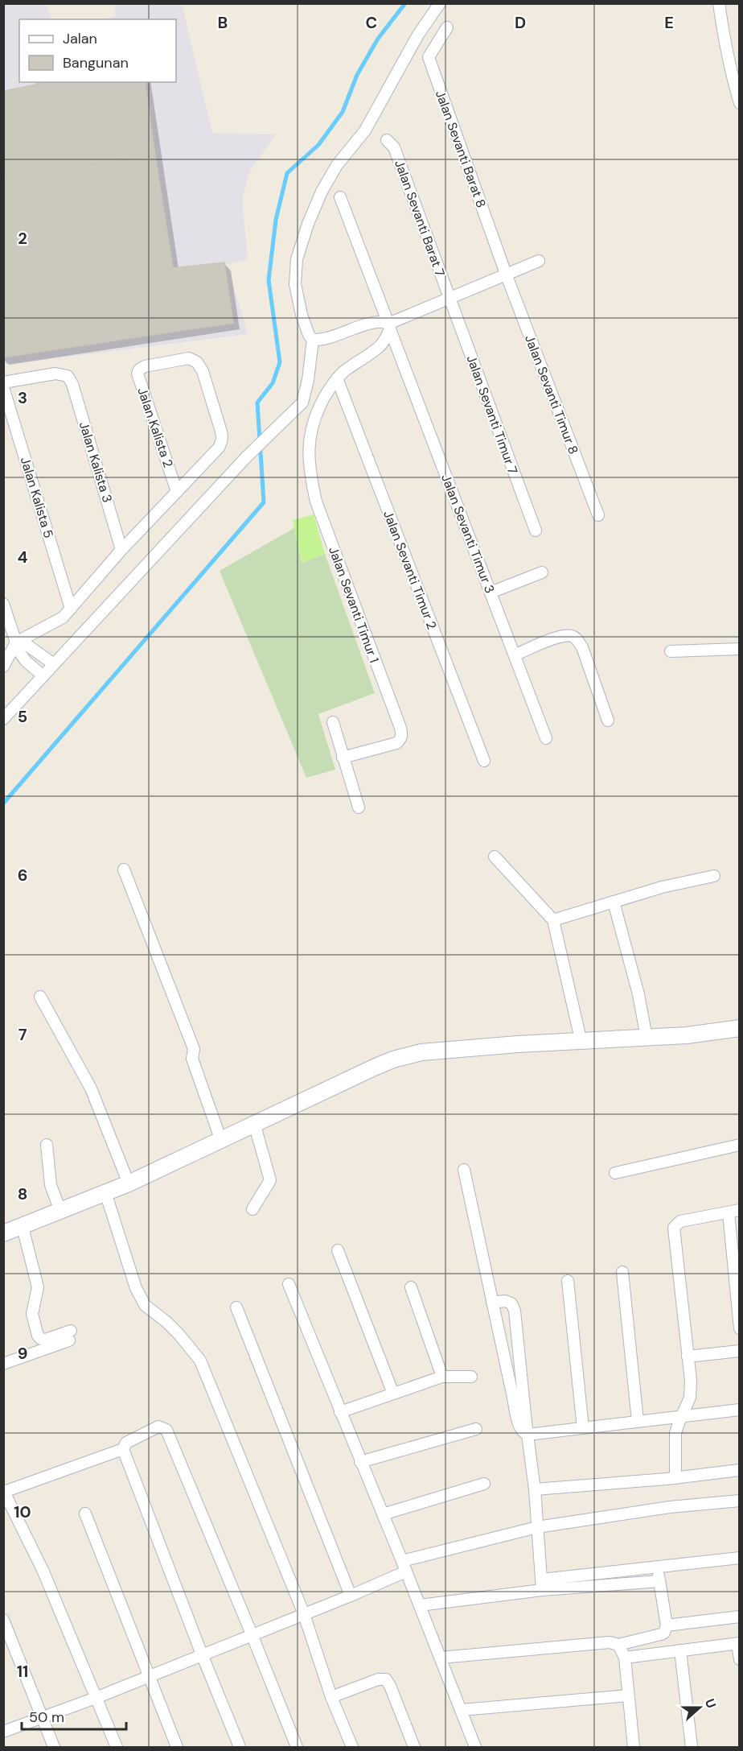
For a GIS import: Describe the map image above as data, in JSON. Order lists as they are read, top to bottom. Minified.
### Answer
{"streets":{"street":["Jalan Sevanti Barat 8","Jalan Sevanti Barat 7","Jalan Sevanti Timur 8","Jalan Sevanti Timur 7","Jalan Kalista 2","Jalan Kalista 3","Jalan Kalista 5","Jalan Sevanti Timur 3","Jalan Sevanti Timur 2","Jalan Sevanti Timur 1"]},"crossings":[["Jalan Sevanti Barat 8","Jalan Sevanti Timur 8"],["Jalan Sevanti Barat 7","Jalan Sevanti Timur 7"],["Jalan Sevanti Timur 3","Jalan Sevanti Timur 1"],["Jalan Sevanti Timur 2","Jalan Sevanti Timur 1"]],"legend":["Jalan","Bangunan"],"scale_bar":"50 m","north":"right","grid":{"columns":["B","C","D","E"],"rows":["2","3","4","5","6","7","8","9","10","11"]}}
